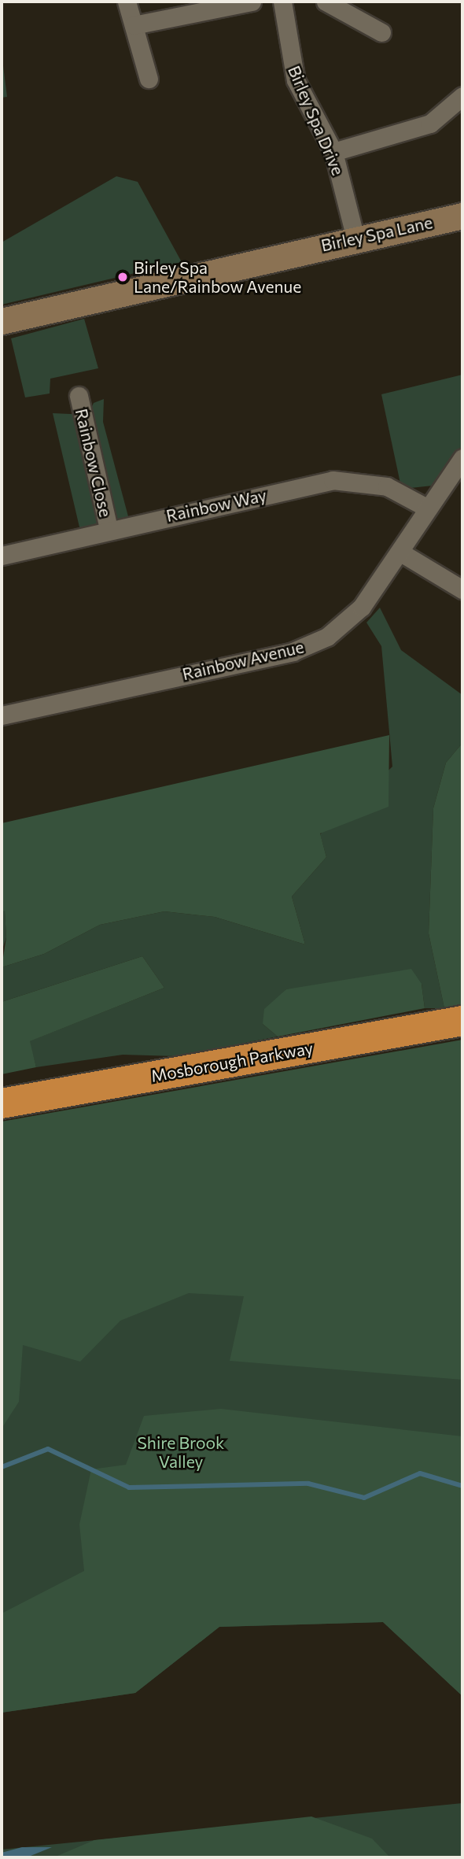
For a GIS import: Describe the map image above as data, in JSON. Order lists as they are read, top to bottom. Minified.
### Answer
{"streets":{"highway":["Mosborough Parkway"],"street":["Birley Spa Drive","Birley Spa Lane","Rainbow Close","Rainbow Way","Rainbow Avenue"]},"crossings":[["Birley Spa Drive","Birley Spa Lane"],["Rainbow Close","Rainbow Way"],["Rainbow Way","Rainbow Avenue"]],"parks":["Shire Brook Valley"],"places":["Birley Spa Lane/Rainbow Avenue"]}
